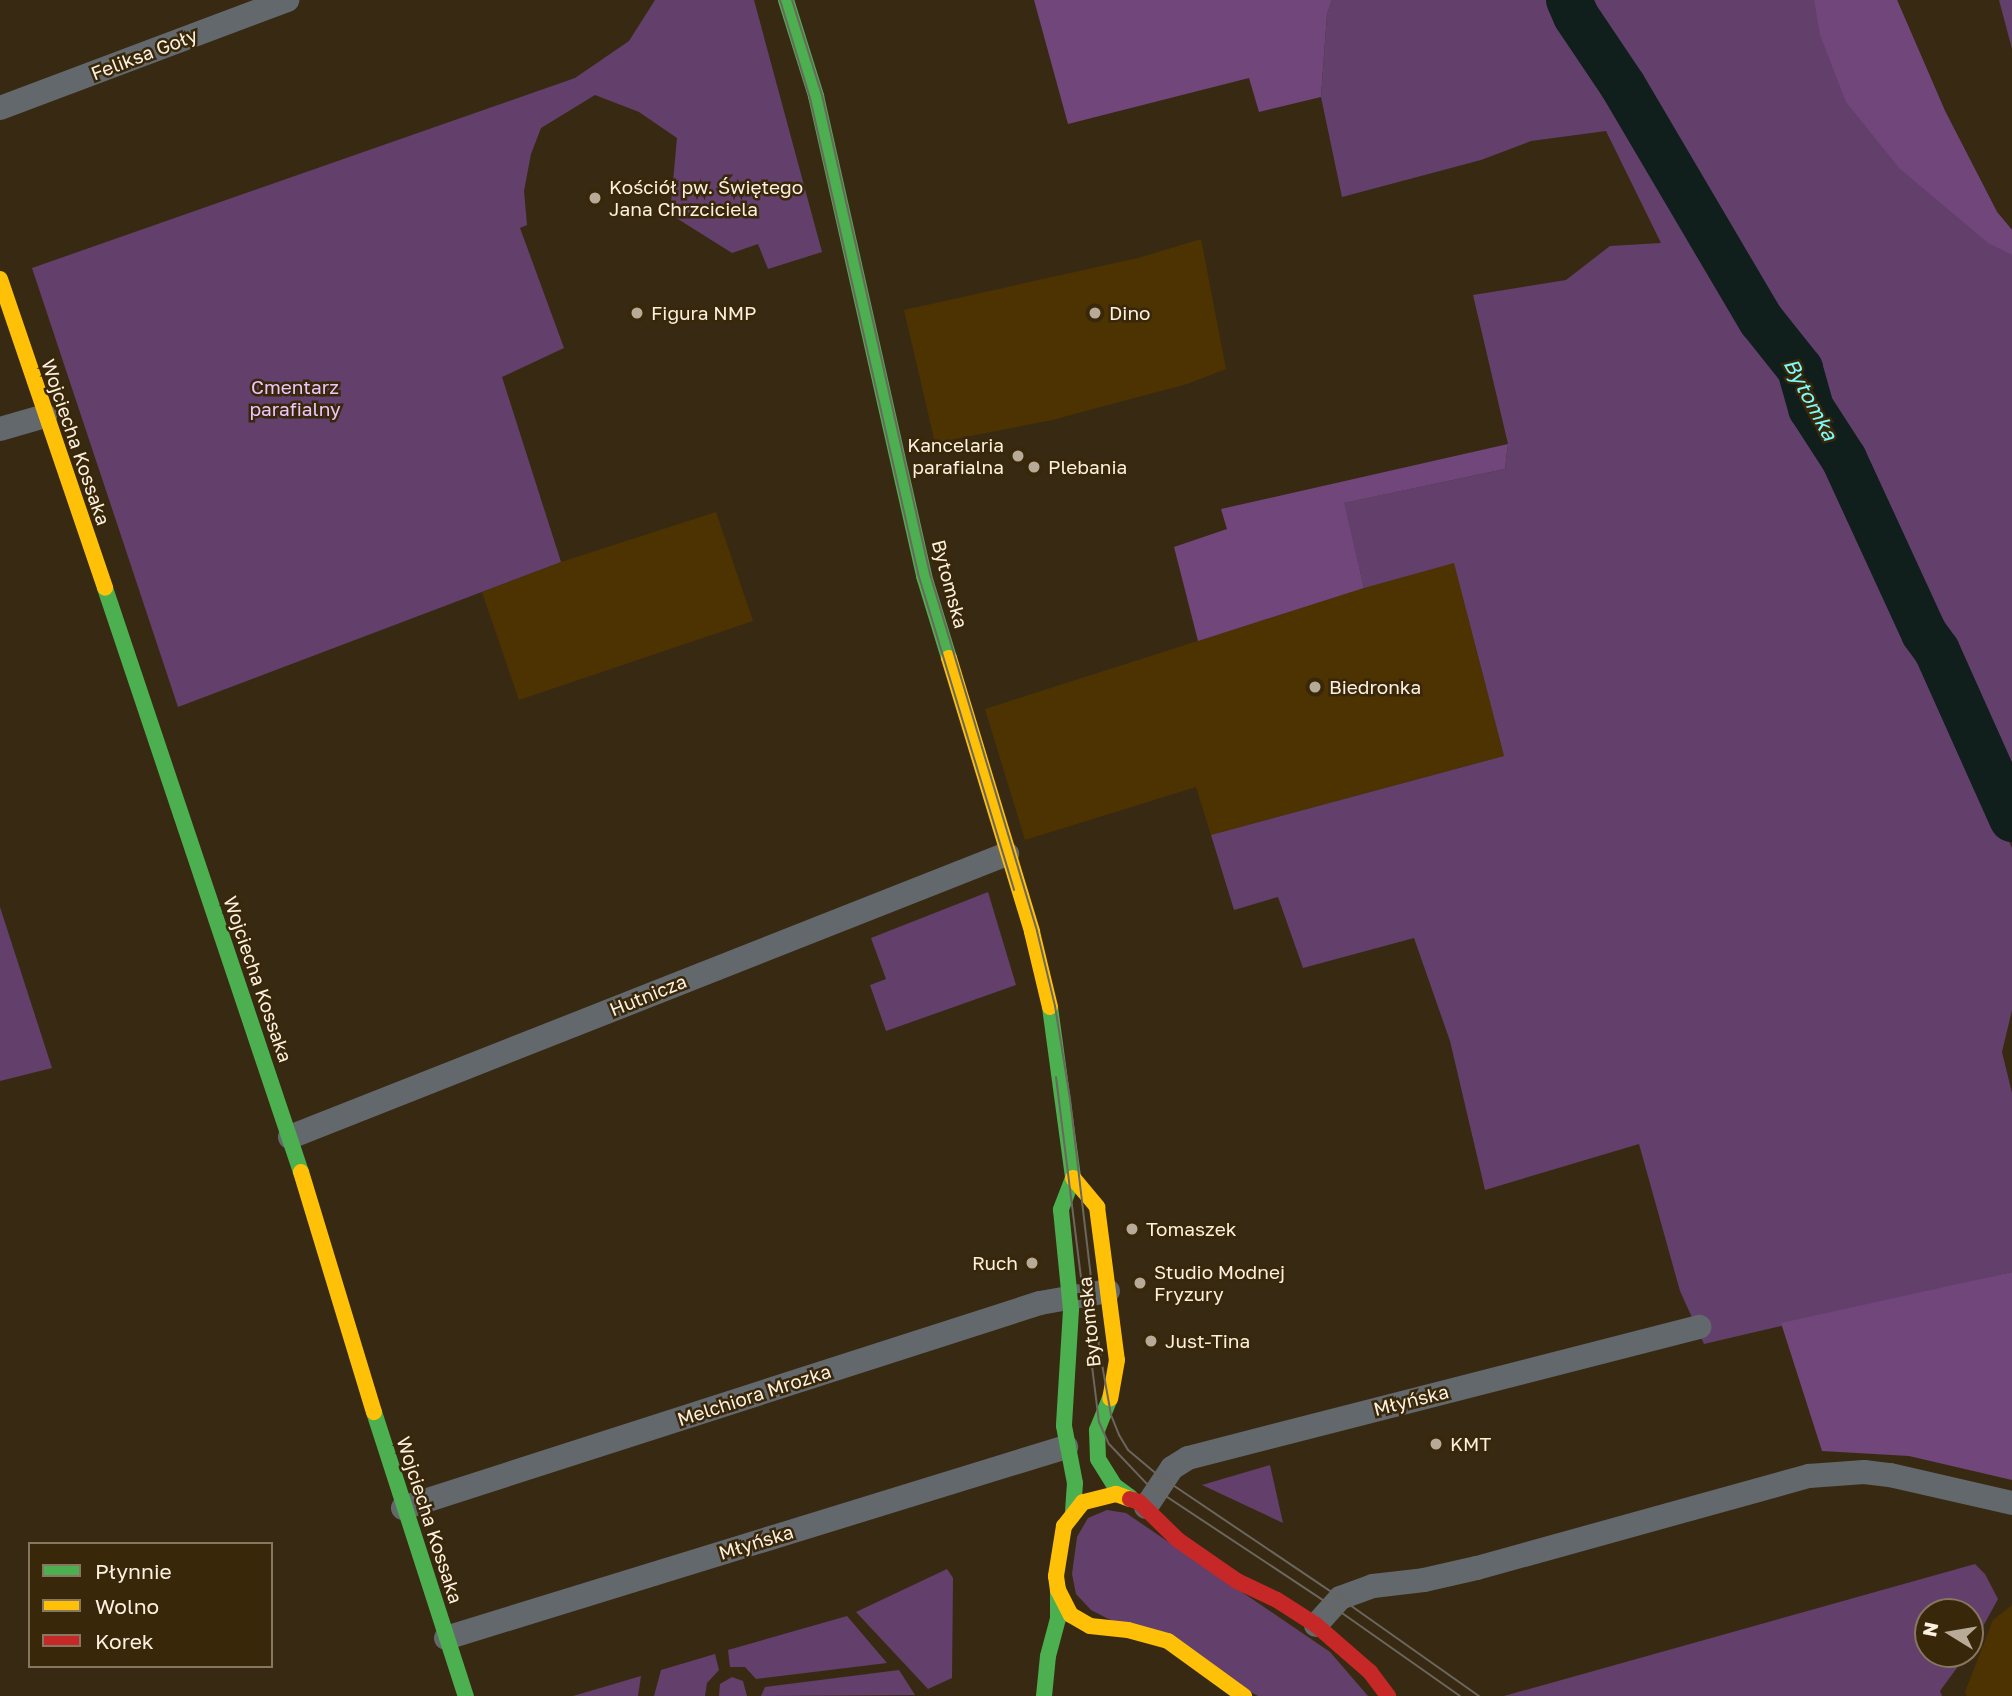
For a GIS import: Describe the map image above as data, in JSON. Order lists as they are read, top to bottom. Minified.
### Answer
{"streets":{"street":["Feliksa Goły","Wojciecha Kossaka","Bytomska","Hutnicza","Melchiora Mrozka","Młyńska"]},"crossings":[["Wojciecha Kossaka","Hutnicza"],["Wojciecha Kossaka","Melchiora Mrozka"],["Wojciecha Kossaka","Młyńska"],["Bytomska","Hutnicza"],["Bytomska","Melchiora Mrozka"],["Bytomska","Młyńska"]],"water":["Bytomka"],"parks":["Cmentarz parafialny"],"places":["Kościół pw. Świętego Jana Chrzciciela","Figura NMP","Dino","Kancelaria parafialna","Plebania","Biedronka","Tomaszek","Ruch","Studio Modnej Fryzury","Just-Tina","KMT"],"legend":["Płynnie","Wolno","Korek"],"north":"left"}
